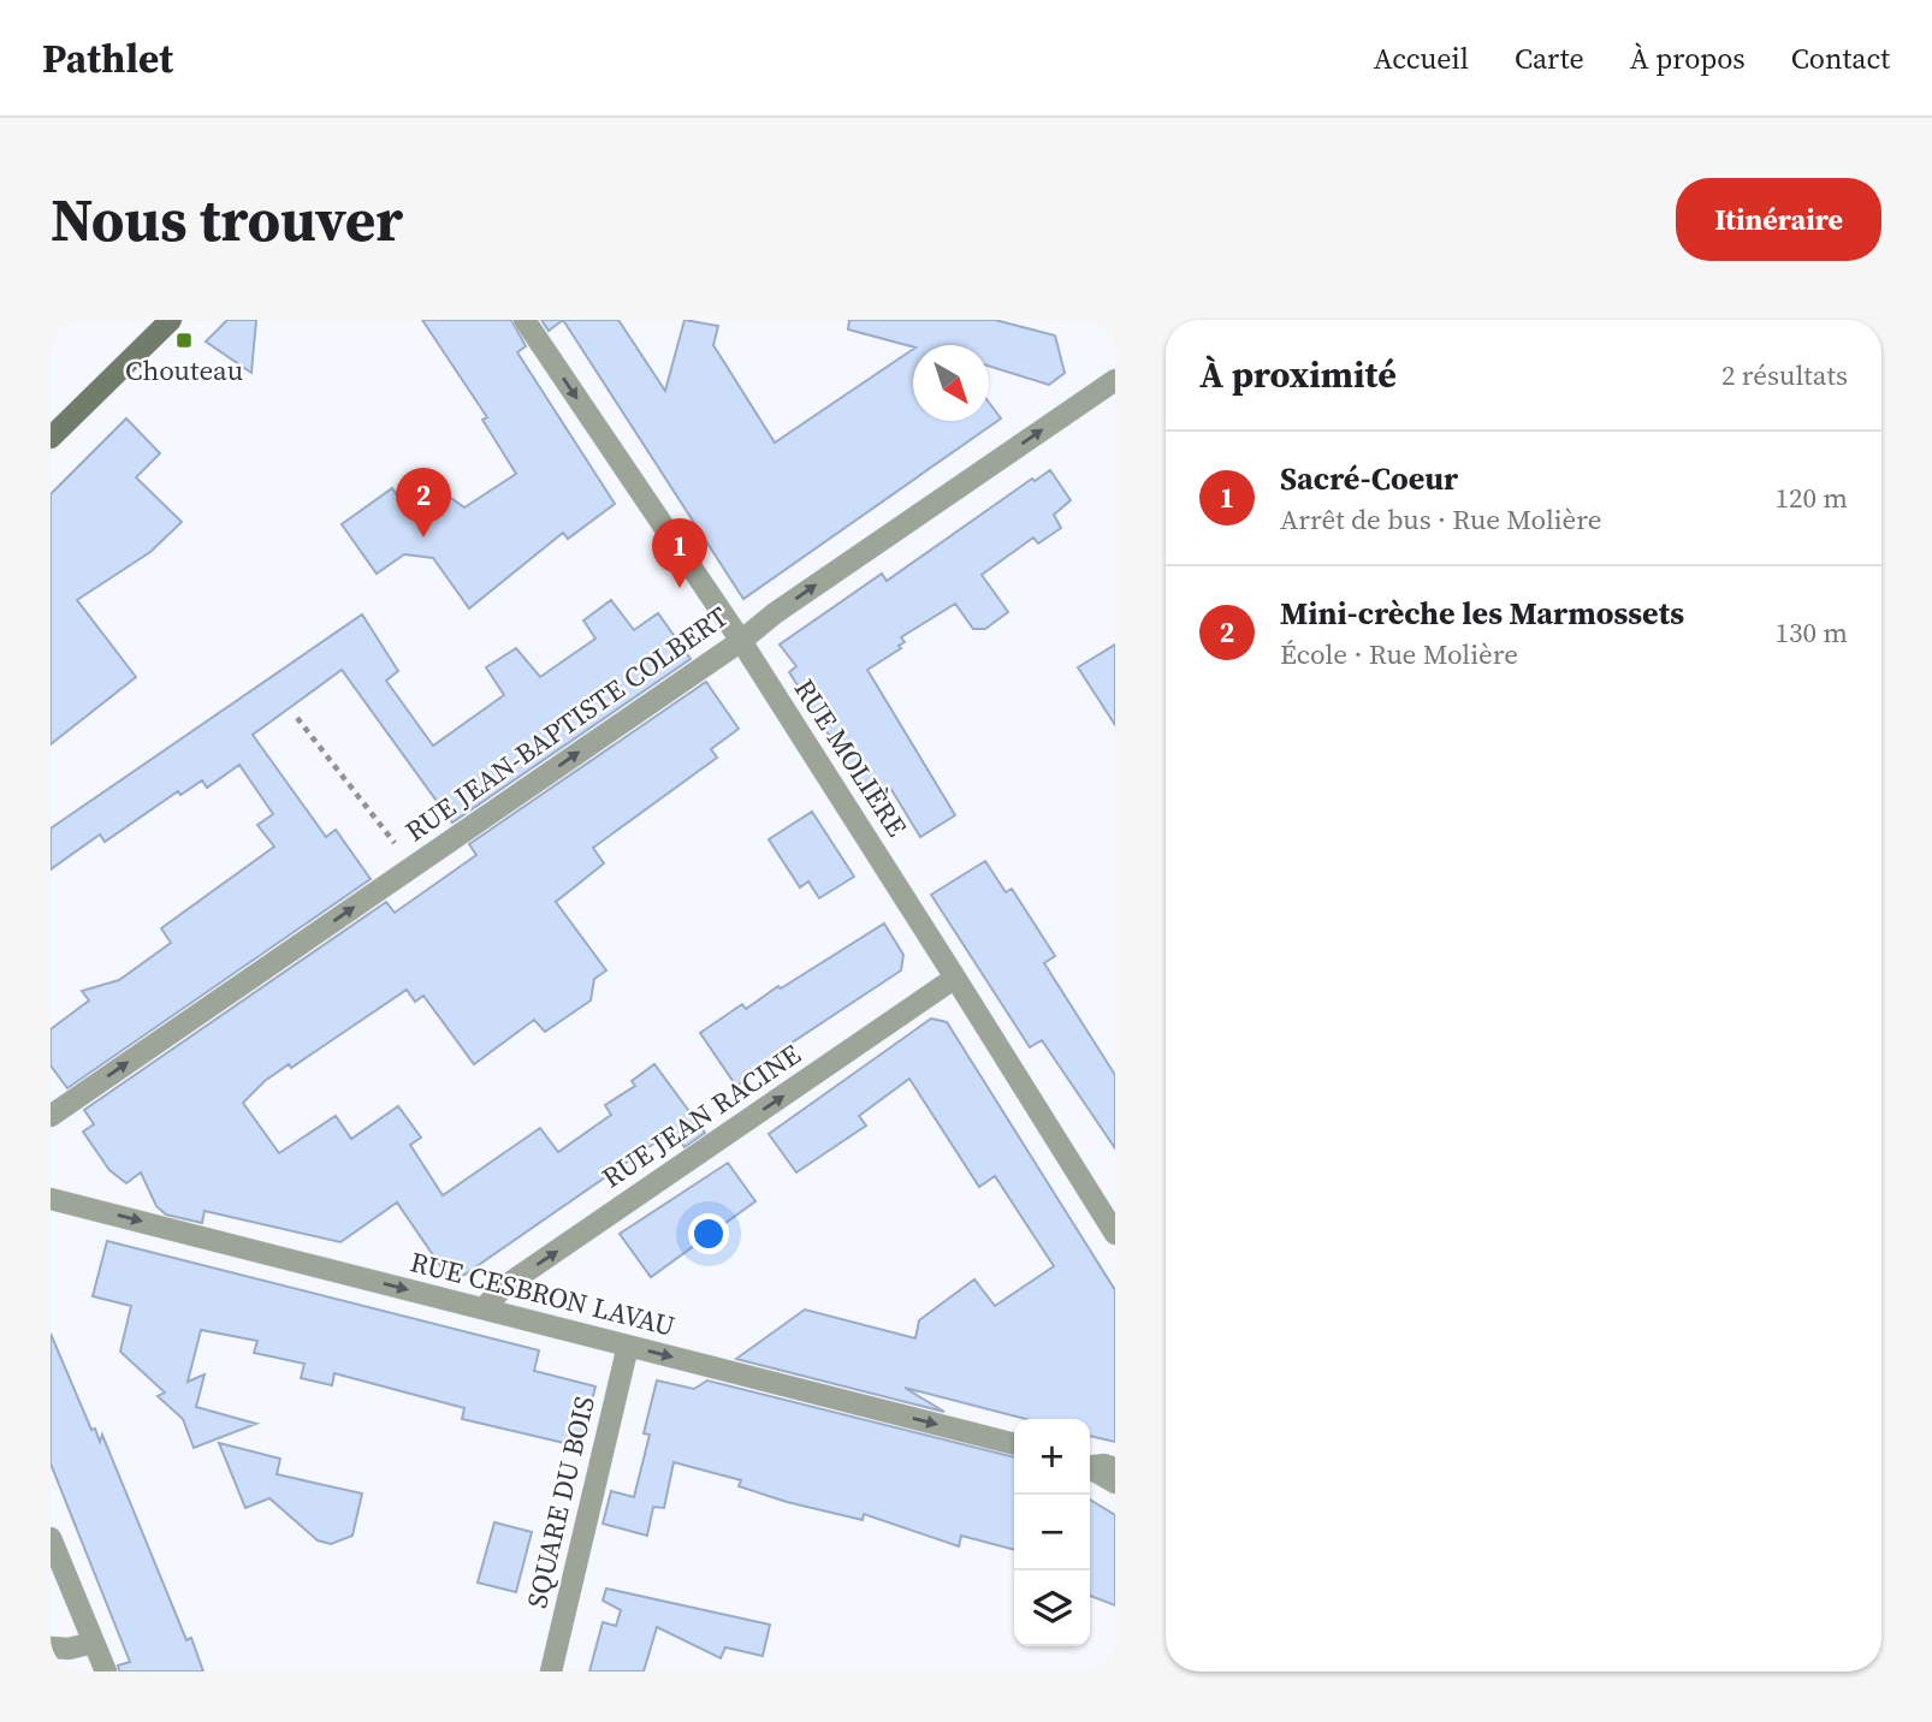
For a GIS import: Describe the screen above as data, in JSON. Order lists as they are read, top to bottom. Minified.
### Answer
{"streets":{"street":["RUE JEAN-BAPTISTE COLBERT","RUE MOLIÈRE","RUE JEAN RACINE","RUE CESBRON LAVAU","SQUARE DU BOIS"]},"crossings":[["RUE JEAN-BAPTISTE COLBERT","RUE MOLIÈRE"],["RUE MOLIÈRE","RUE JEAN RACINE"],["RUE JEAN RACINE","RUE CESBRON LAVAU"],["RUE CESBRON LAVAU","SQUARE DU BOIS"]],"one_way":["RUE JEAN-BAPTISTE COLBERT","RUE MOLIÈRE","RUE JEAN RACINE","RUE CESBRON LAVAU"],"places":{"transit":["Chouteau"]},"north":"bottom right","page":{"header":"Pathlet","nav":["Accueil","Carte","À propos","Contact"],"buttons":"Itinéraire","title":"Nous trouver","heading":["À proximité","2 résultats"],"list":[{"mark":"1","name":"Sacré-Coeur","note":"Arrêt de bus · Rue Molière","value":"120 m"},{"mark":"2","name":"Mini-crèche les Marmossets","note":"École · Rue Molière","value":"130 m"}],"pins":["2","1"],"map_buttons":["+","−"]}}
